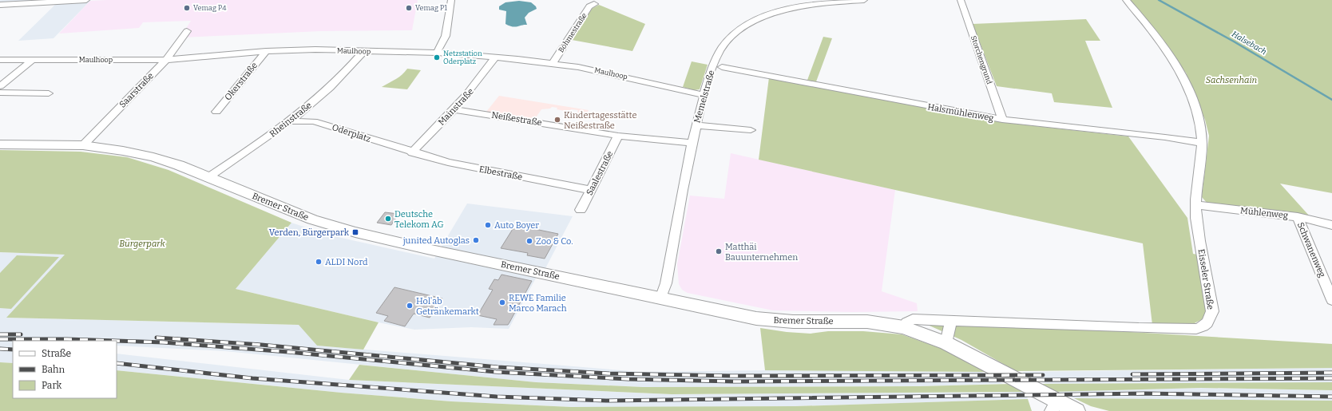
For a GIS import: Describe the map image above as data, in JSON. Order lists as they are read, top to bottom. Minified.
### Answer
{"streets":{"main road":["Bremer Straße"],"street":["Böhmestraße","Maulhoop","Storchengrund","Okerstraße","Saarstraße","Memelstraße","Mainstraße","Halsmühlenweg","Neißestraße","Rheinstraße","Oderplatz","Elbestraße","Saalestraße","Mühlenweg","Schwanenweg","Eisseler Straße"]},"crossings":[["Böhmestraße","Maulhoop"],["Maulhoop","Okerstraße"],["Maulhoop","Saarstraße"],["Maulhoop","Memelstraße"],["Maulhoop","Mainstraße"],["Maulhoop","Rheinstraße"],["Storchengrund","Halsmühlenweg"],["Saarstraße","Bremer Straße"],["Memelstraße","Neißestraße"],["Memelstraße","Bremer Straße"],["Mainstraße","Neißestraße"],["Mainstraße","Oderplatz"],["Mainstraße","Elbestraße"],["Halsmühlenweg","Eisseler Straße"],["Neißestraße","Saalestraße"],["Rheinstraße","Oderplatz"],["Rheinstraße","Bremer Straße"],["Oderplatz","Elbestraße"],["Elbestraße","Saalestraße"],["Bremer Straße","Eisseler Straße"],["Mühlenweg","Schwanenweg"],["Mühlenweg","Eisseler Straße"]],"water":["Halsebach"],"parks":["Sachsenhain","Bürgerpark"],"places":{"other":["Vemag P4","Vemag P1","Netzstation Oderplatz","Kindertagesstätte Neißestraße","Deutsche Telekom AG","Auto Boyer","junited Autoglas","Zoo & Co.","Matthäi Bauunternehmen","ALDI Nord","REWE Familie Marco Marach","Hol'ab Getränkemarkt"],"transit":["Verden, Bürgerpark"]},"legend":["Straße","Bahn","Park"]}
